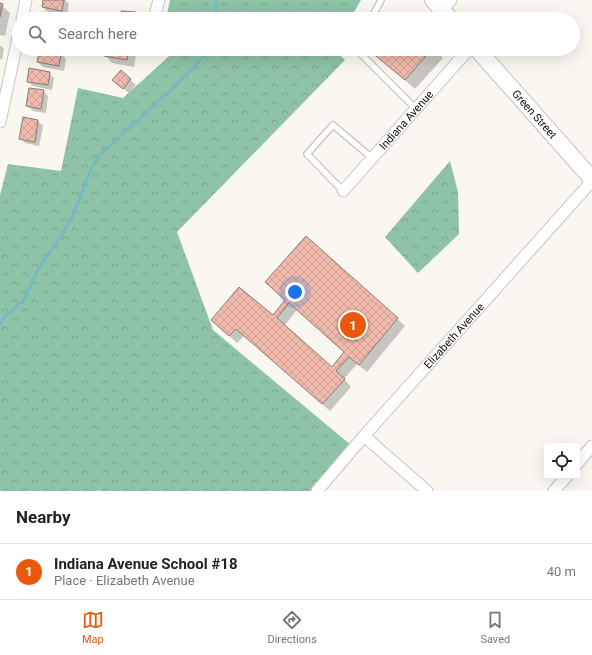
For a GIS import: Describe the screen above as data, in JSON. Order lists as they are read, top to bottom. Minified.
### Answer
{"streets":{"street":["Green Street","Indiana Avenue","Elizabeth Avenue"]},"crossings":[["Green Street","Elizabeth Avenue"]],"page":{"search":"Search here","pins":"1","heading":"Nearby","list":[{"mark":"1","name":"Indiana Avenue School #18","note":"Place · Elizabeth Avenue","value":"40 m"}],"nav":["Map","Directions","Saved"]}}
